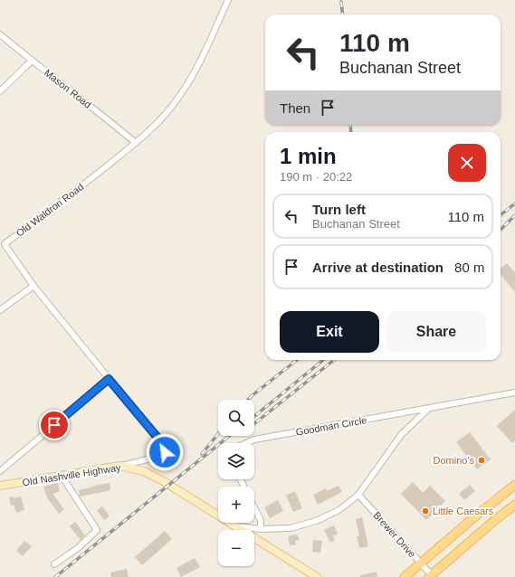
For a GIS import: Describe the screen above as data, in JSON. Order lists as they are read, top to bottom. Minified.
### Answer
{"streets":{"main road":["Old Nashville Highway"],"street":["Mason Road","Old Waldron Road","Goodman Circle","Brewer Drive"]},"crossings":[["Mason Road","Old Waldron Road"],["Goodman Circle","Old Nashville Highway"],["Old Nashville Highway","Brewer Drive"]],"places":["Domino's","Little Caesars"],"page":{"turn":["110 m","Buchanan Street"],"then":"Then","heading":["1 min","190 m · 20:22"],"list":[{"name":"Turn left","note":"Buchanan Street","value":"110 m"},{"name":"Arrive at destination","value":"80 m"}],"buttons":["Exit","Share"],"map_buttons":["+","−"]}}
